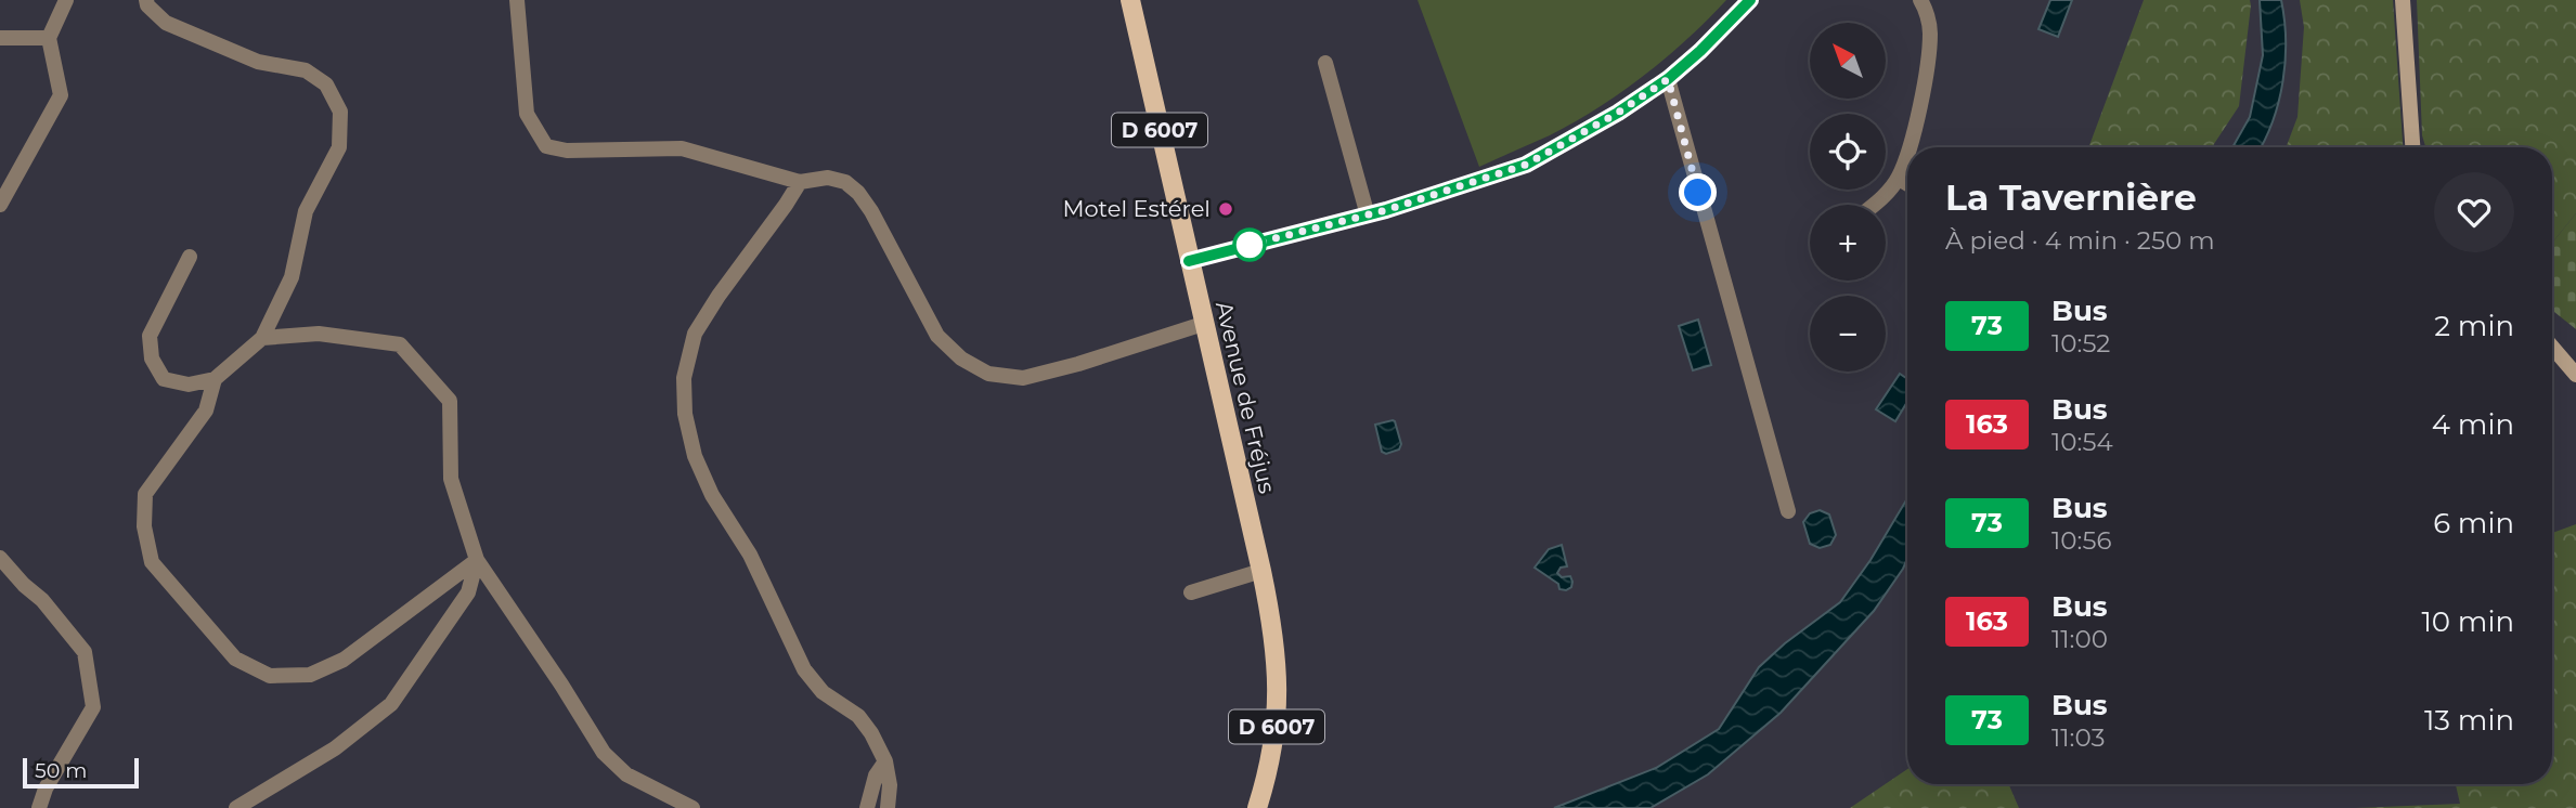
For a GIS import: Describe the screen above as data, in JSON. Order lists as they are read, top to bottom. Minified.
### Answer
{"streets":{"main road":["D 6007","Avenue de Fréjus"]},"places":["Motel Estérel"],"lines":["bus line 73"],"scale_bar":"50 m","north":"top left","page":{"map_buttons":["+","−"],"heading":["La Tavernière","À pied · 4 min · 250 m"],"list":[{"mark":"73","name":"Bus","note":"10:52","value":"2 min"},{"mark":"163","name":"Bus","note":"10:54","value":"4 min"},{"mark":"73","name":"Bus","note":"10:56","value":"6 min"},{"mark":"163","name":"Bus","note":"11:00","value":"10 min"},{"mark":"73","name":"Bus","note":"11:03","value":"13 min"}],"scale":"50 m"}}
